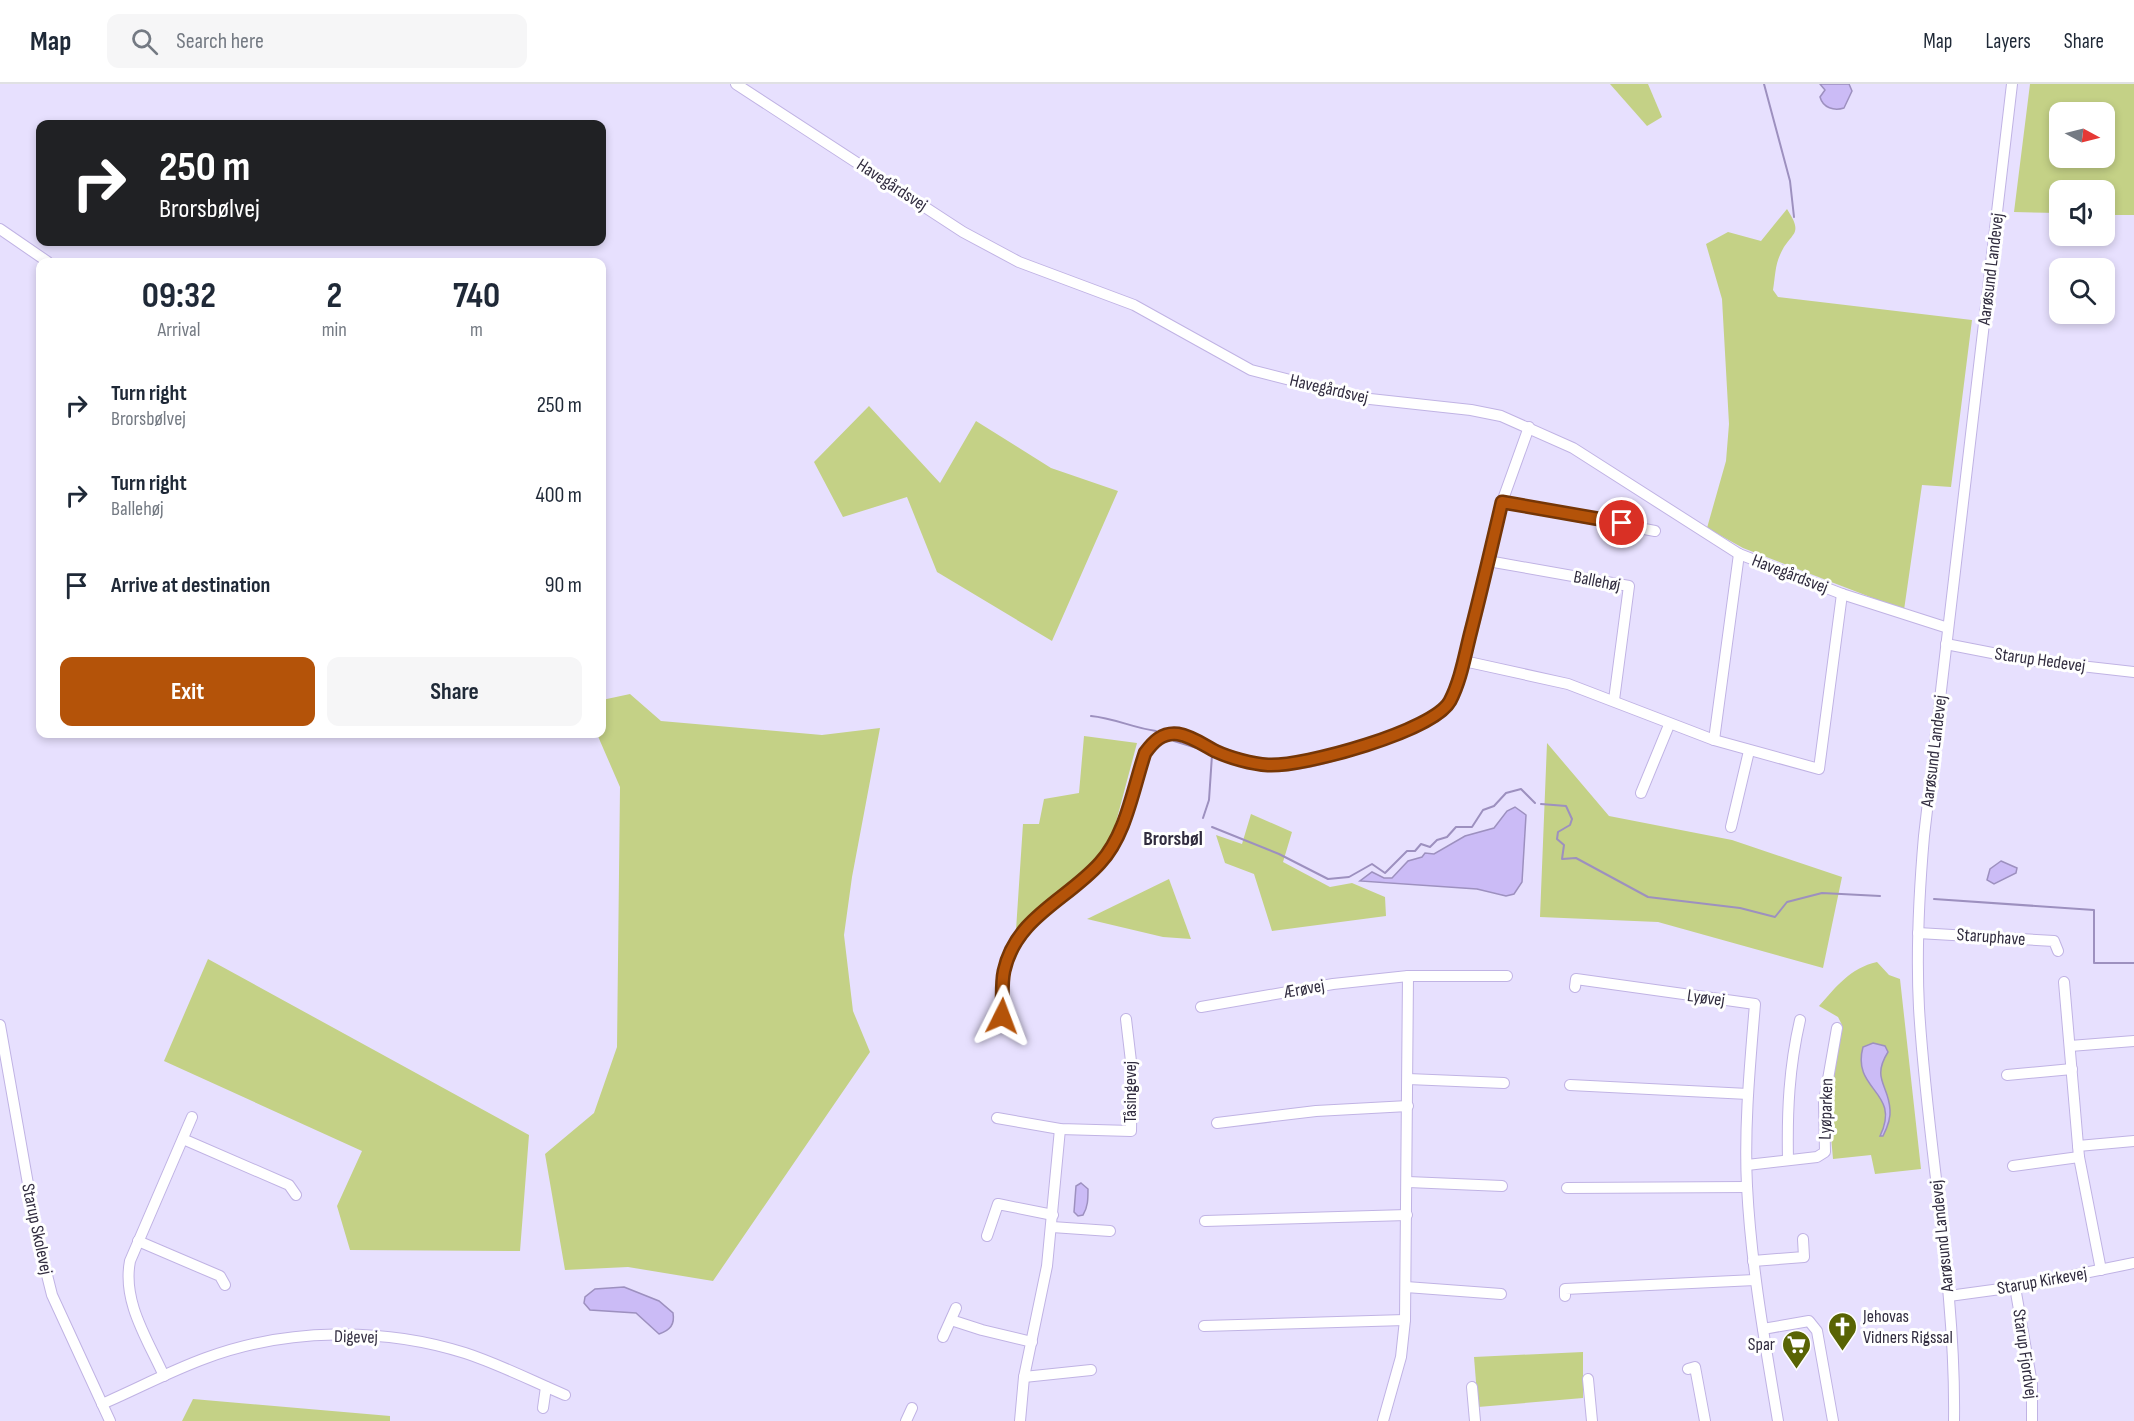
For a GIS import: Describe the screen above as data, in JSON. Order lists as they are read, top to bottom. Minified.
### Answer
{"streets":{"street":["Havegårdsvej","Aarøsund Landevej","Ballehøj","Starup Hedevej","Staruphave","Ærøvej","Lyøvej","Tåsingevej","Lyøparken","Starup Skolevej","Starup Kirkevej","Digevej","Starup Fjordvej"]},"crossings":[["Havegårdsvej","Aarøsund Landevej"],["Aarøsund Landevej","Starup Hedevej"],["Aarøsund Landevej","Staruphave"],["Aarøsund Landevej","Starup Kirkevej"],["Lyøvej","Lyøparken"],["Starup Skolevej","Digevej"],["Starup Kirkevej","Starup Fjordvej"]],"districts":["Brorsbøl"],"places":{"church":["Jehovas Vidners Rigssal"],"supermarket":["Spar"]},"north":"right","page":{"header":"Map","search":"Search here","nav":["Map","Layers","Share"],"turn":["250 m","Brorsbølvej"],"eta":["09:32","Arrival","2","min","740","m"],"list":[{"name":"Turn right","note":"Brorsbølvej","value":"250 m"},{"name":"Turn right","note":"Ballehøj","value":"400 m"},{"name":"Arrive at destination","value":"90 m"}],"buttons":["Exit","Share"]}}
